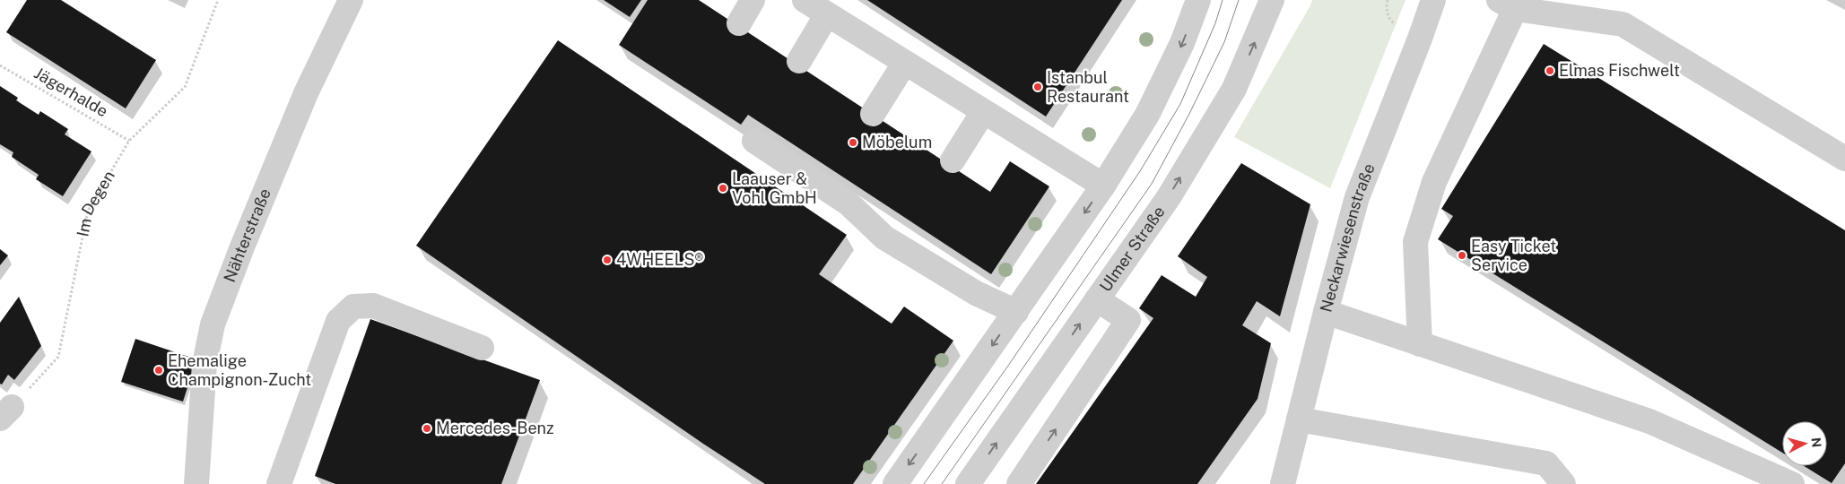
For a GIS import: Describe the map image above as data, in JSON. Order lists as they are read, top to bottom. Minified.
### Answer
{"streets":{"street":["Nähterstraße","Neckarwiesenstraße","Ulmer Straße"],"path":["Jägerhalde","Im Degen"]},"crossings":[["Jägerhalde","Im Degen"]],"places":["Elmas Fischwelt","Istanbul Restaurant","Möbelum","Laauser & Vohl GmbH","Easy Ticket Service","4WHEELS®","Ehemalige Champignon-Zucht","Mercedes-Benz"],"north":"right"}
